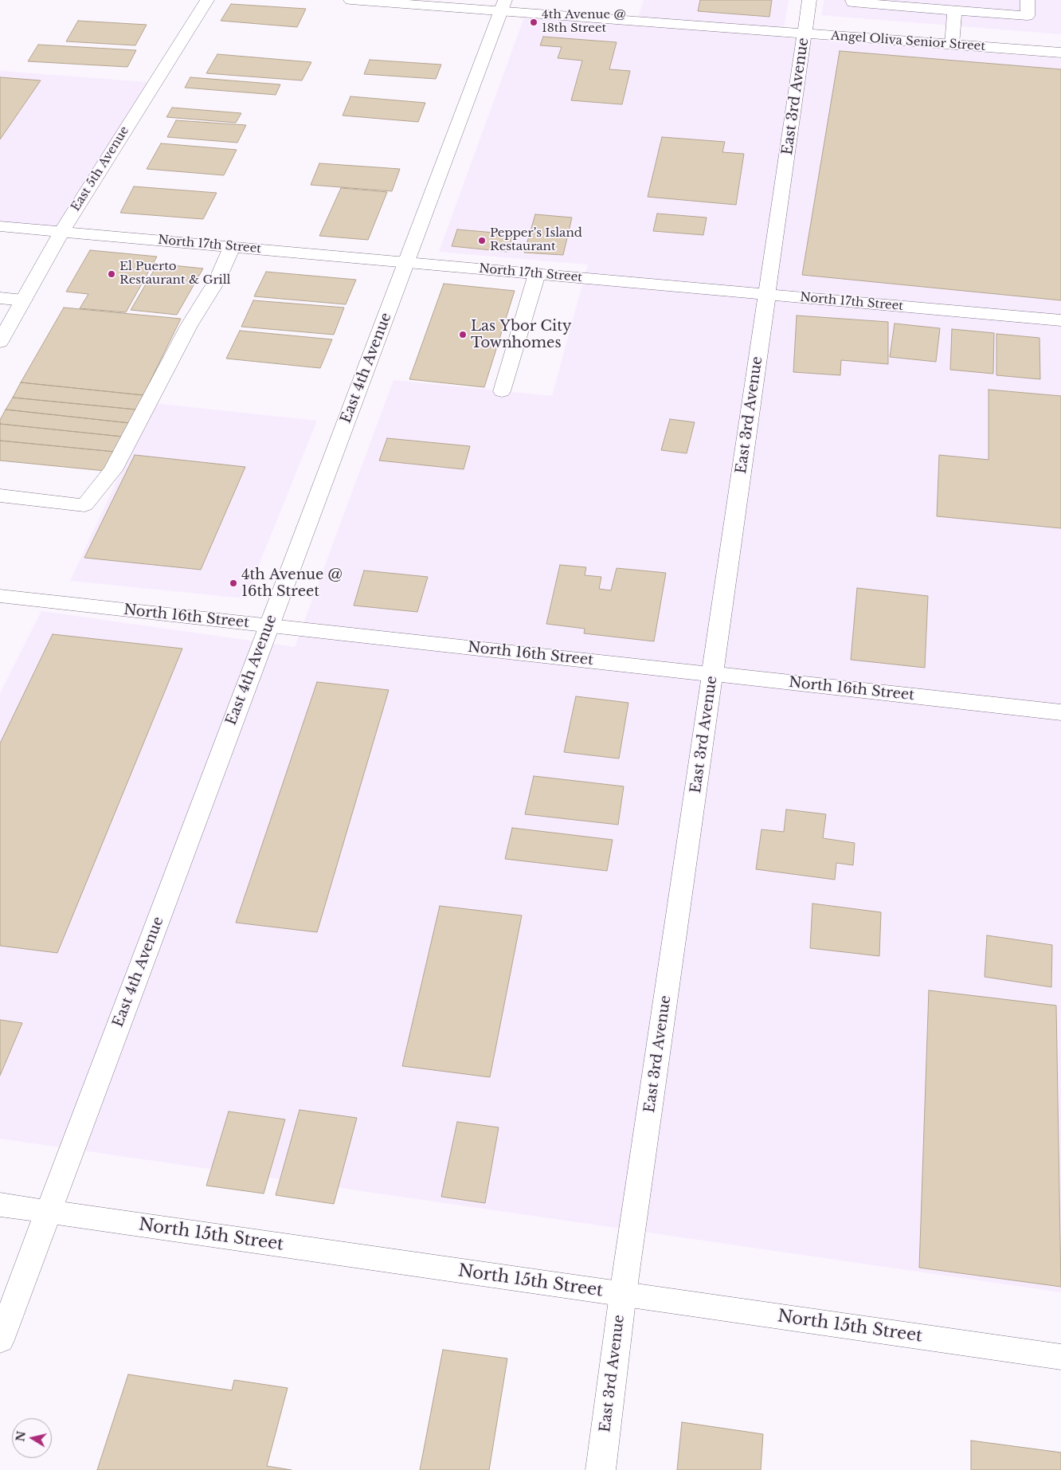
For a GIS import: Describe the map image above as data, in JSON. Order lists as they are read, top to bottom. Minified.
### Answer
{"streets":{"street":["Angel Oliva Senior Street","East 3rd Avenue","East 5th Avenue","North 17th Street","East 4th Avenue","North 16th Street","North 15th Street"]},"crossings":[["Angel Oliva Senior Street","East 3rd Avenue"],["Angel Oliva Senior Street","East 4th Avenue"],["East 3rd Avenue","North 17th Street"],["East 3rd Avenue","North 16th Street"],["East 3rd Avenue","North 15th Street"],["East 5th Avenue","North 17th Street"],["North 17th Street","East 4th Avenue"],["East 4th Avenue","North 16th Street"],["East 4th Avenue","North 15th Street"]],"places":["4th Avenue @ 18th Street","Pepper’s Island Restaurant","El Puerto Restaurant & Grill","Las Ybor City Townhomes","4th Avenue @ 16th Street"],"north":"left"}
